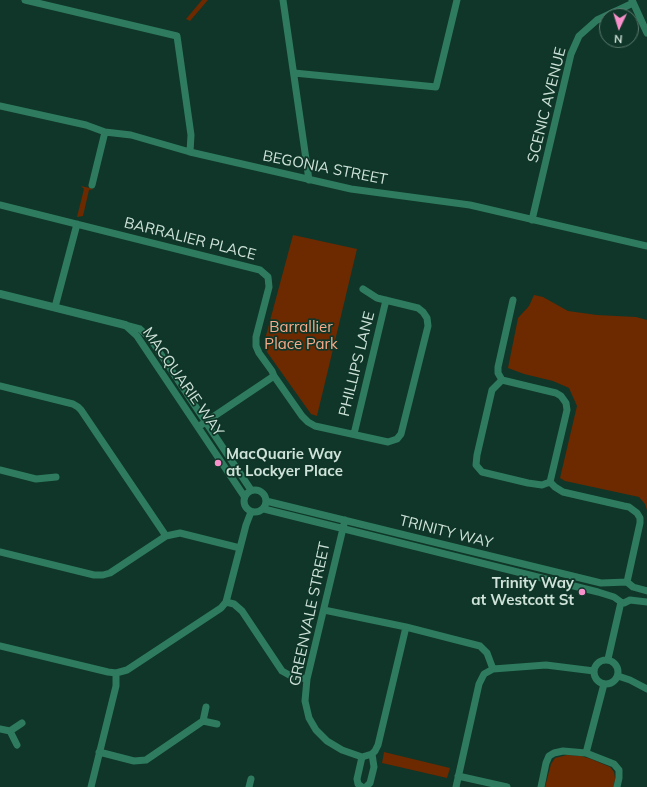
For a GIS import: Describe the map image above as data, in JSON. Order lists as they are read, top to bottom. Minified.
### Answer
{"streets":{"street":["SCENIC AVENUE","BEGONIA STREET","BARRALIER PLACE","PHILLIPS LANE","MACQUARIE WAY","TRINITY WAY","GREENVALE STREET"]},"crossings":[["SCENIC AVENUE","BEGONIA STREET"],["BARRALIER PLACE","PHILLIPS LANE"],["MACQUARIE WAY","TRINITY WAY"],["TRINITY WAY","GREENVALE STREET"]],"parks":["Barrallier Place Park"],"places":["MacQuarie Way at Lockyer Place","Trinity Way at Westcott St"],"north":"bottom"}
